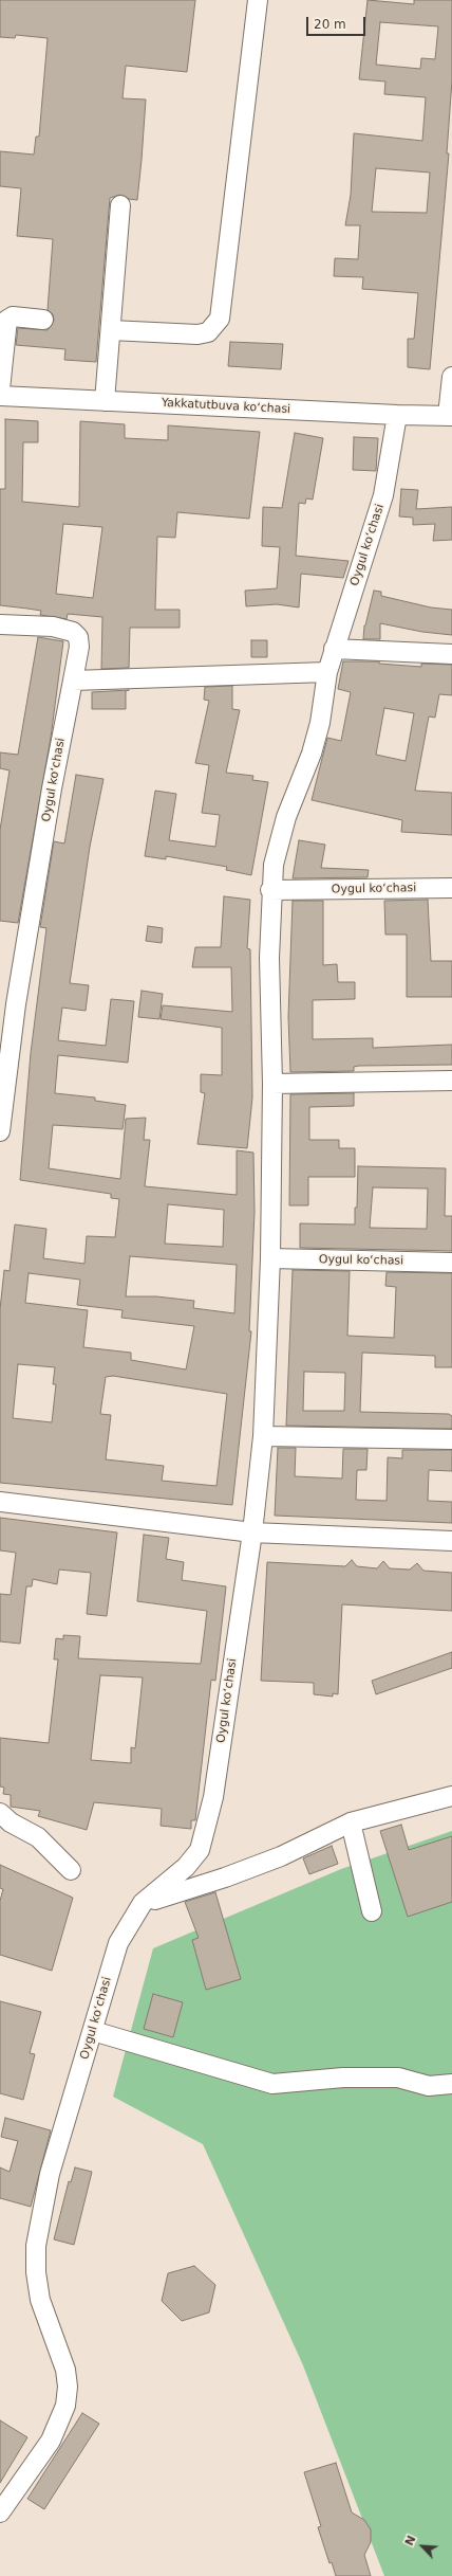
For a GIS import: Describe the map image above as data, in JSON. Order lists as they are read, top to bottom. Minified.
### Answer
{"streets":{"street":["Yakkatutbuva koʻchasi","Oygul koʻchasi"]},"crossings":[["Yakkatutbuva koʻchasi","Oygul koʻchasi"]],"scale_bar":"20 m","north":"top left"}
